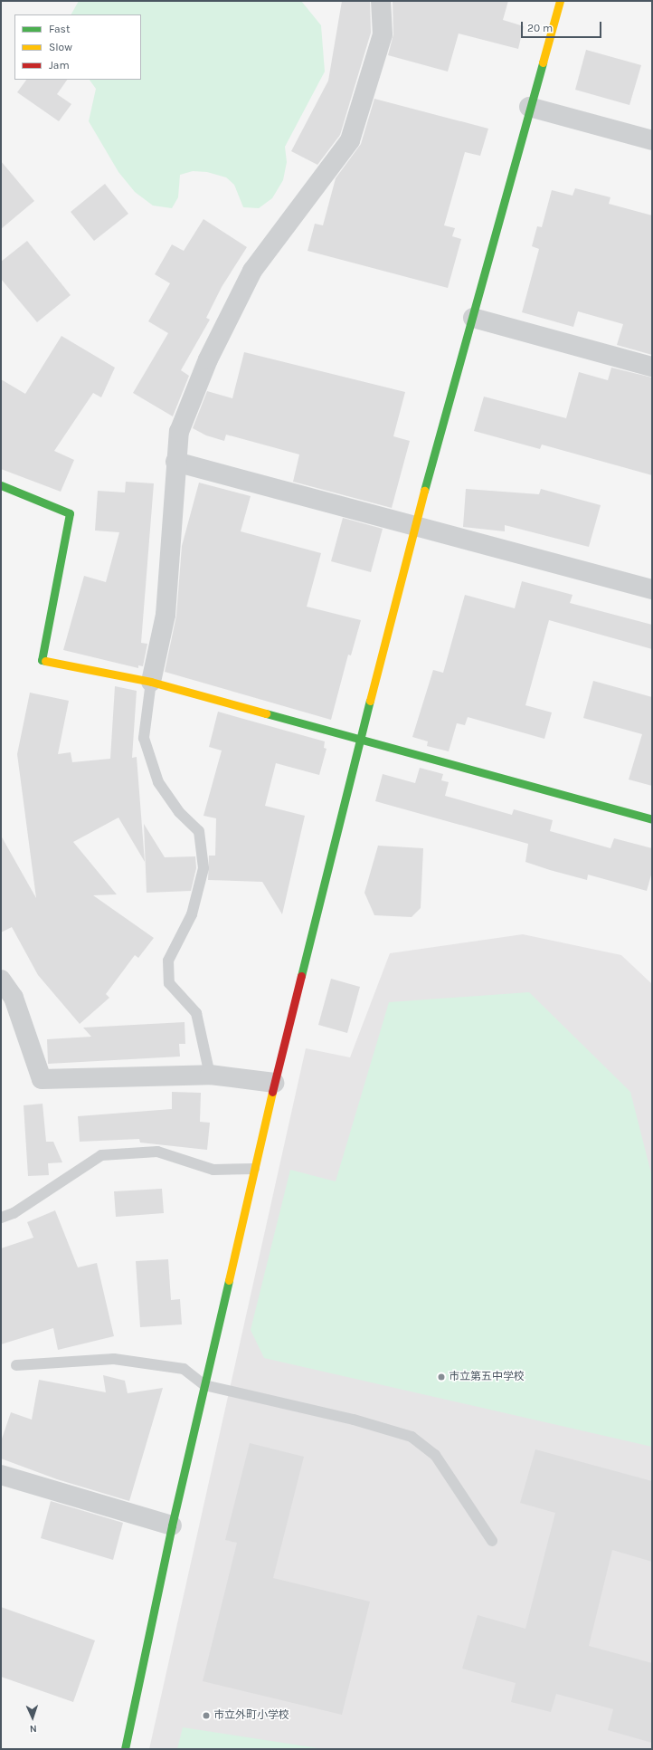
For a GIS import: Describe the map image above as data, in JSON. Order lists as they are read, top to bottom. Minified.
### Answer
{"places":["市立第五中学校","市立外町小学校"],"legend":["Fast","Slow","Jam"],"scale_bar":"20 m","north":"bottom"}
